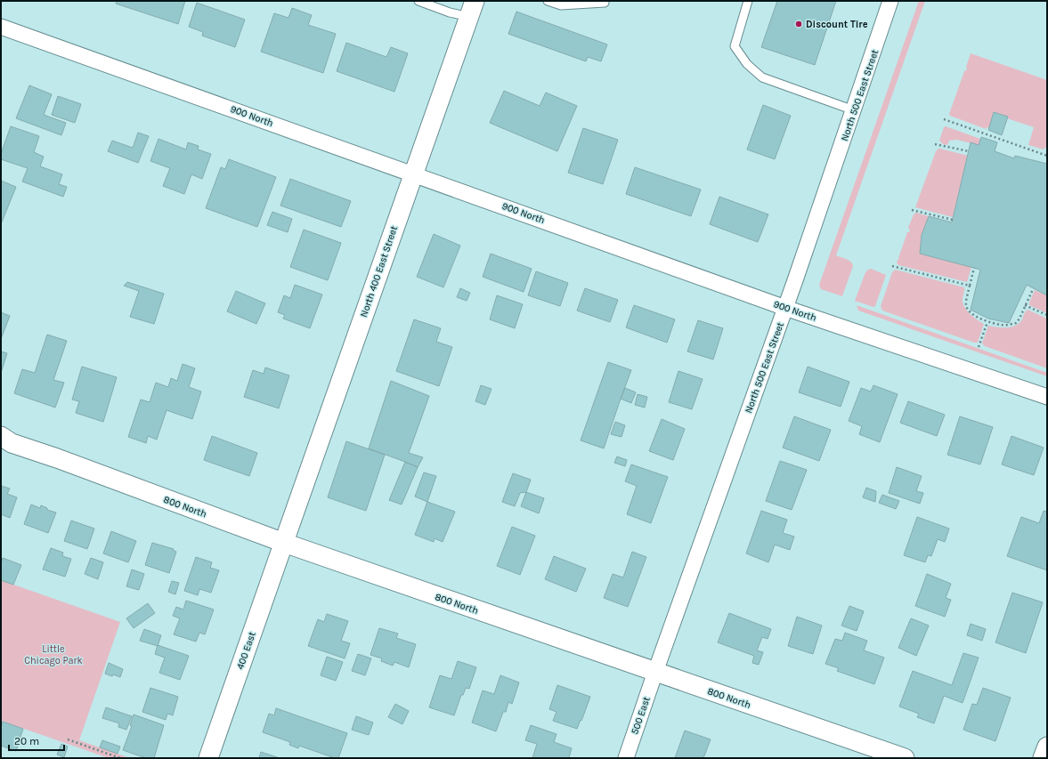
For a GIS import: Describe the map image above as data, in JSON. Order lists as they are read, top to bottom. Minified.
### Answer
{"streets":{"street":["North 500 East Street","900 North","North 400 East Street","800 North","400 East","500 East"]},"crossings":[["North 500 East Street","900 North"],["North 500 East Street","800 North"],["North 500 East Street","500 East"],["900 North","North 400 East Street"],["North 400 East Street","800 North"],["North 400 East Street","400 East"],["800 North","400 East"],["800 North","500 East"]],"parks":["Little Chicago Park"],"places":["Discount Tire"],"scale_bar":"20 m"}
